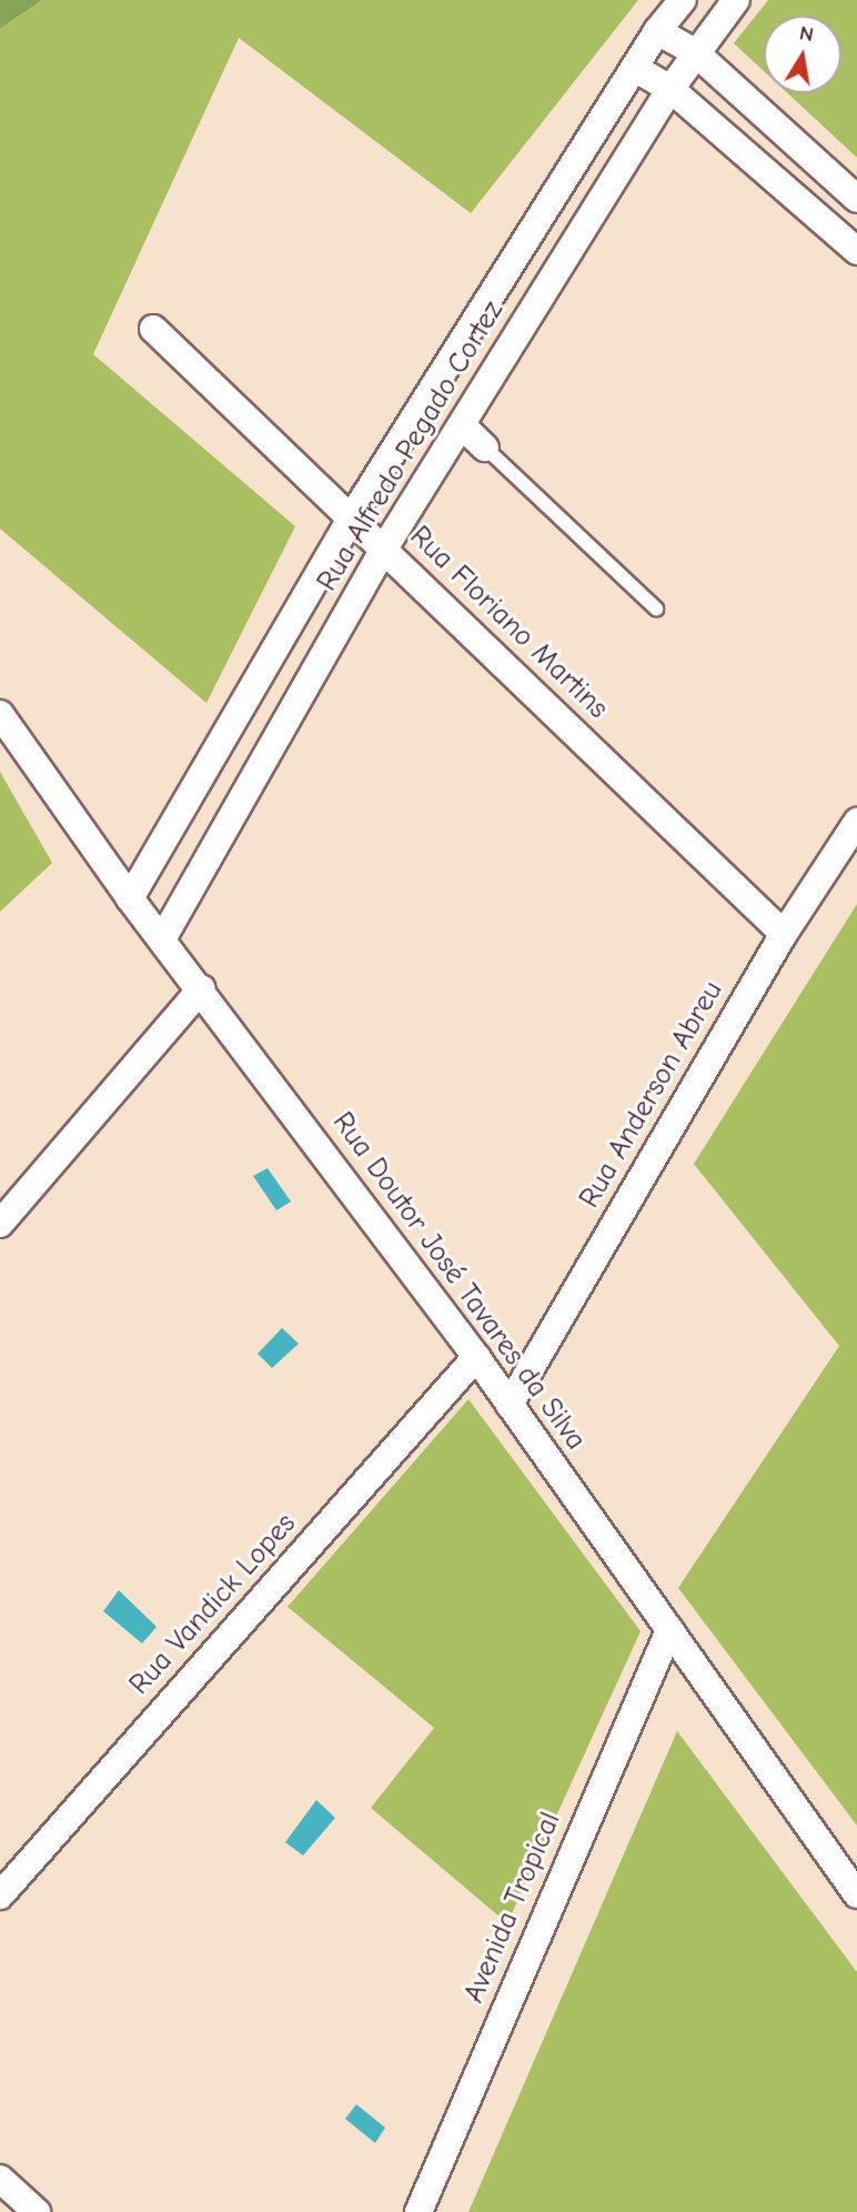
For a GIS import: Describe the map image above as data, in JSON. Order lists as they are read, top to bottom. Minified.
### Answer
{"streets":{"street":["Rua Alfredo Pegado Cortez","Rua Floriano Martins","Rua Anderson Abreu","Rua Doutor José Tavares da Silva","Rua Vandick Lopes","Avenida Tropical"]},"crossings":[["Rua Alfredo Pegado Cortez","Rua Floriano Martins"],["Rua Alfredo Pegado Cortez","Rua Doutor José Tavares da Silva"],["Rua Floriano Martins","Rua Anderson Abreu"],["Rua Anderson Abreu","Rua Doutor José Tavares da Silva"],["Rua Doutor José Tavares da Silva","Rua Vandick Lopes"],["Rua Doutor José Tavares da Silva","Avenida Tropical"]],"north":"top"}
